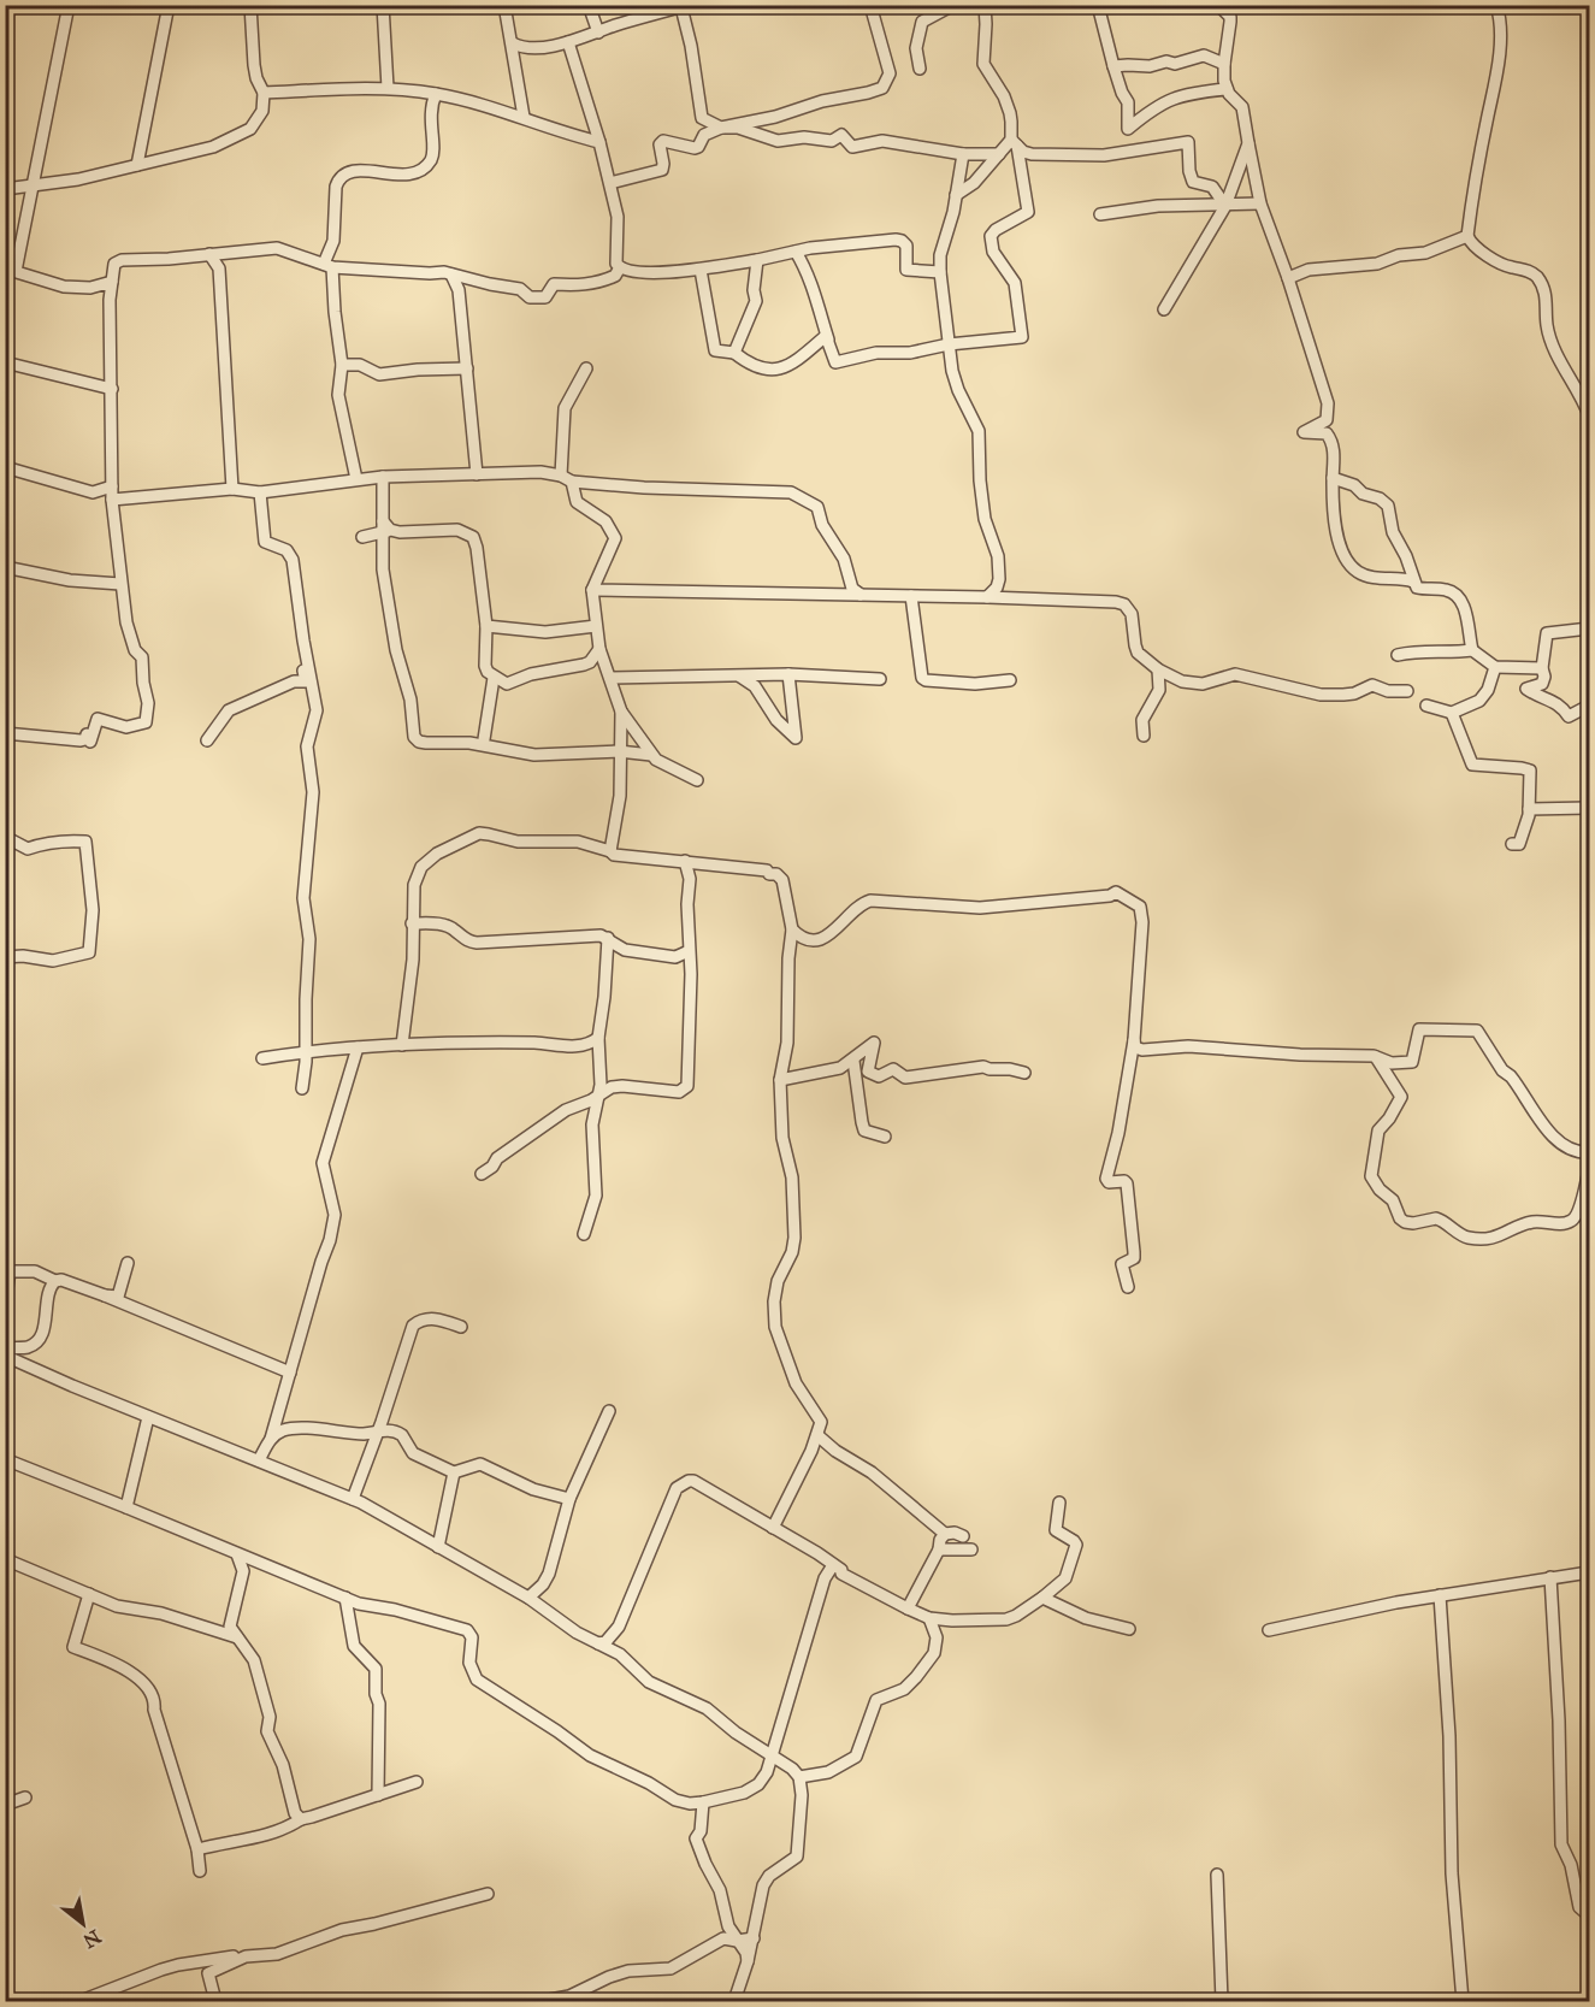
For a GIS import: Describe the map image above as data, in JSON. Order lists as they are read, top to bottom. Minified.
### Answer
{"north":"bottom right"}
